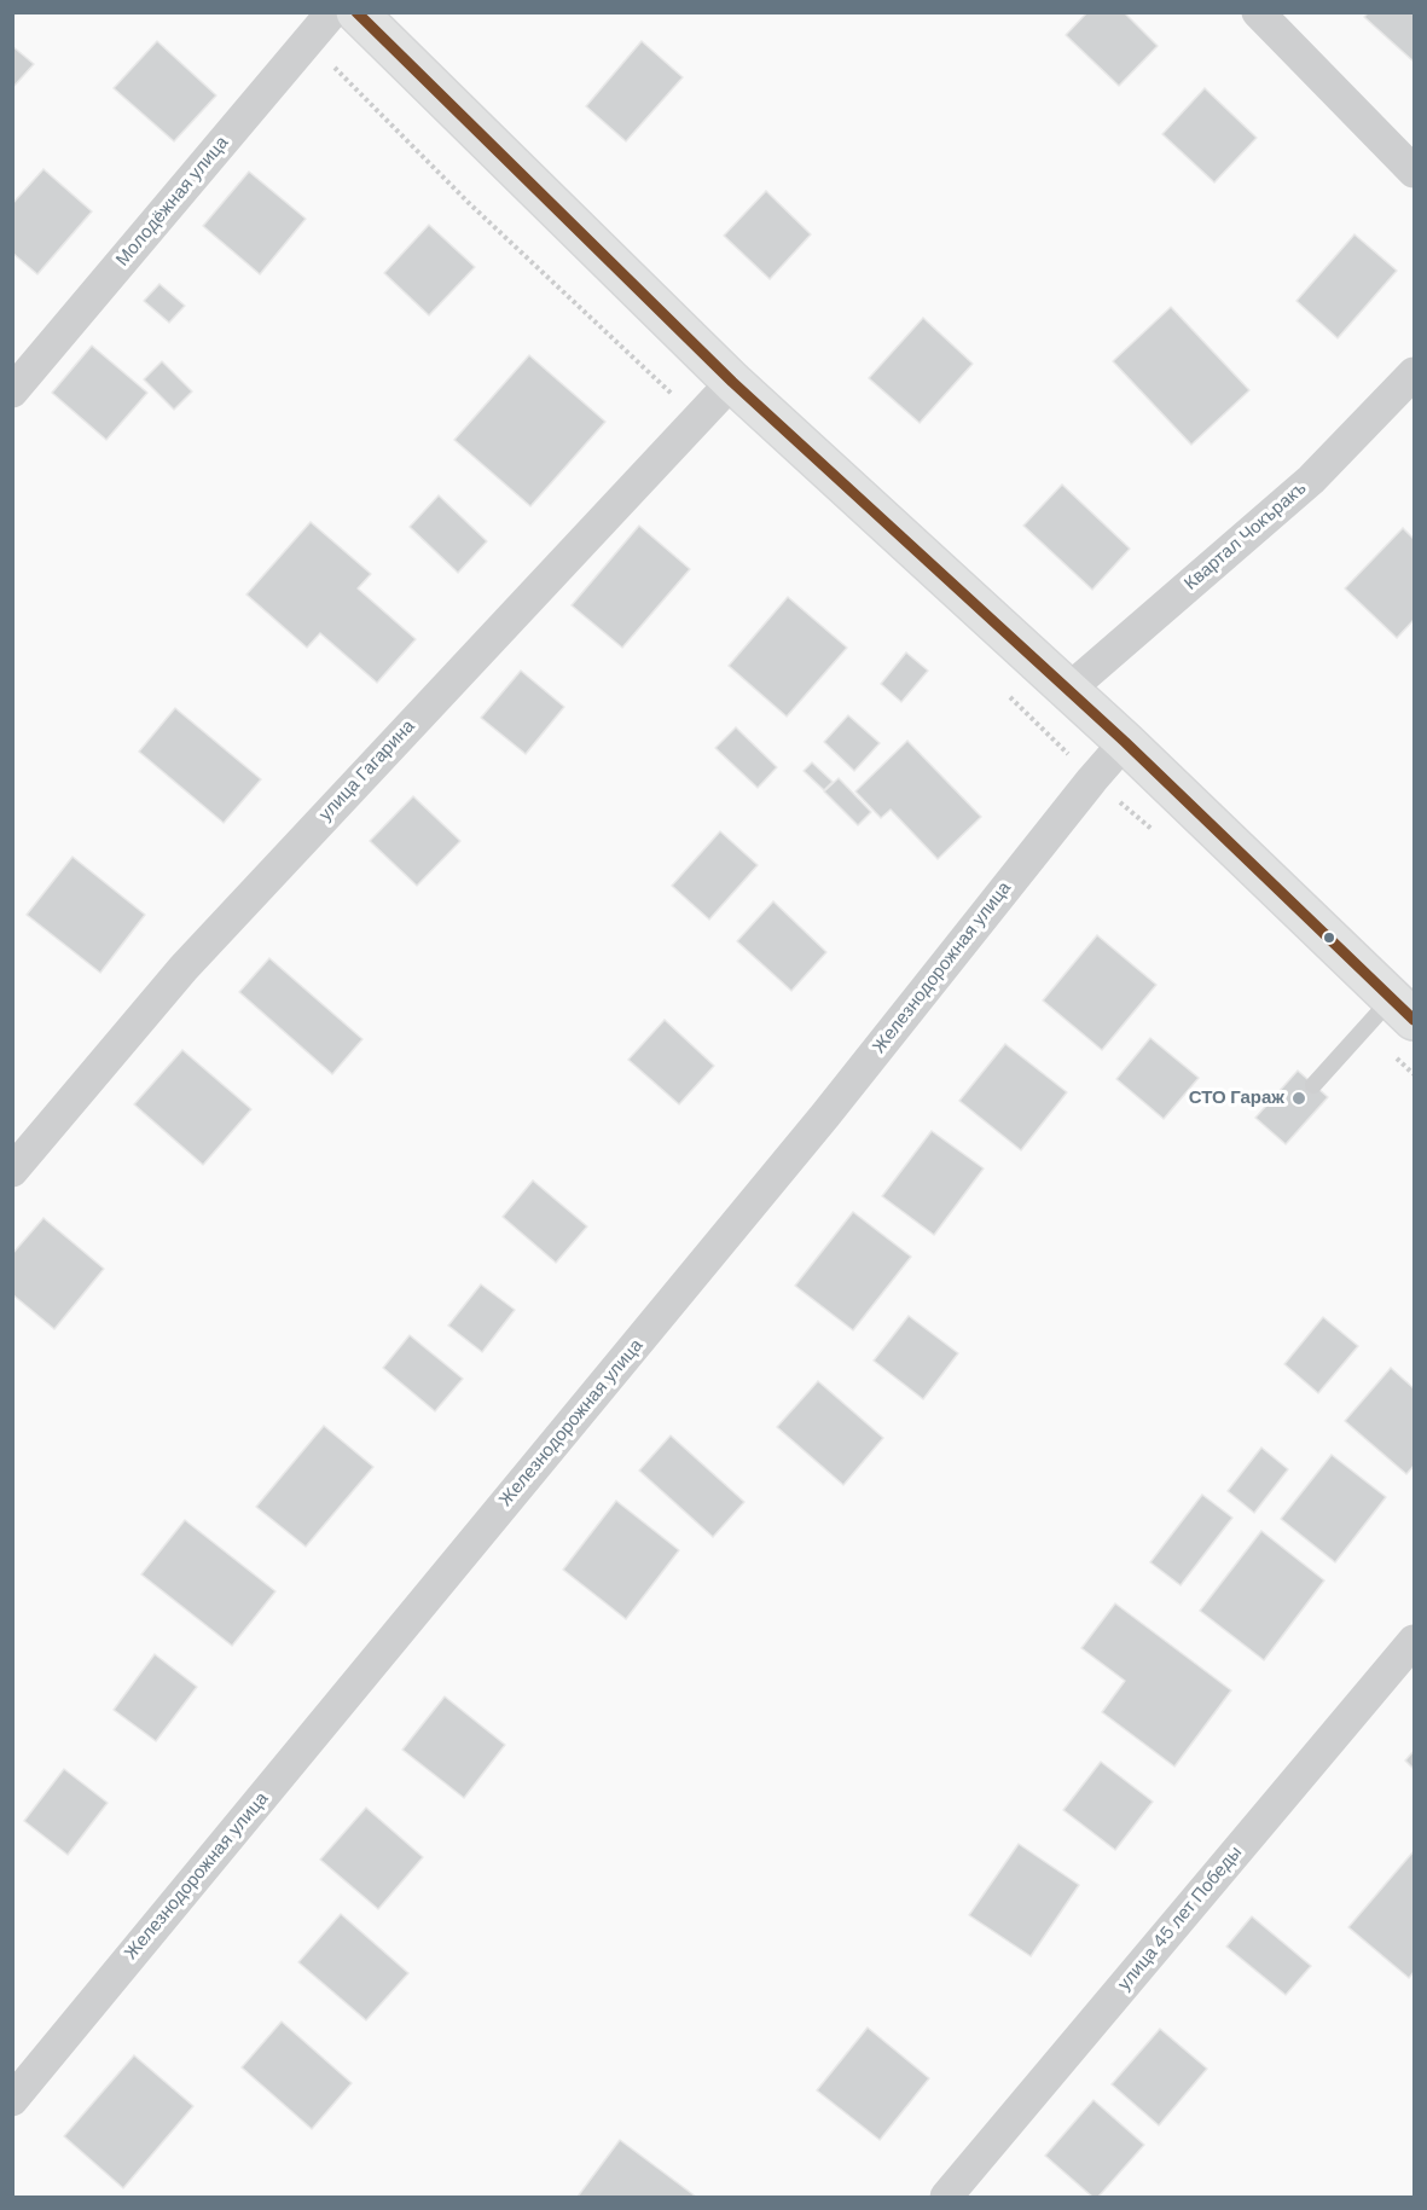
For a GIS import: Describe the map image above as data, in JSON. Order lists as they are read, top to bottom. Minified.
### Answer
{"streets":{"street":["Молодёжная улица","Квартал Чокъракъ","улица Гагарина","Железнодорожная улица","улица 45 лет Победы"]},"places":["СТО Гараж"]}
